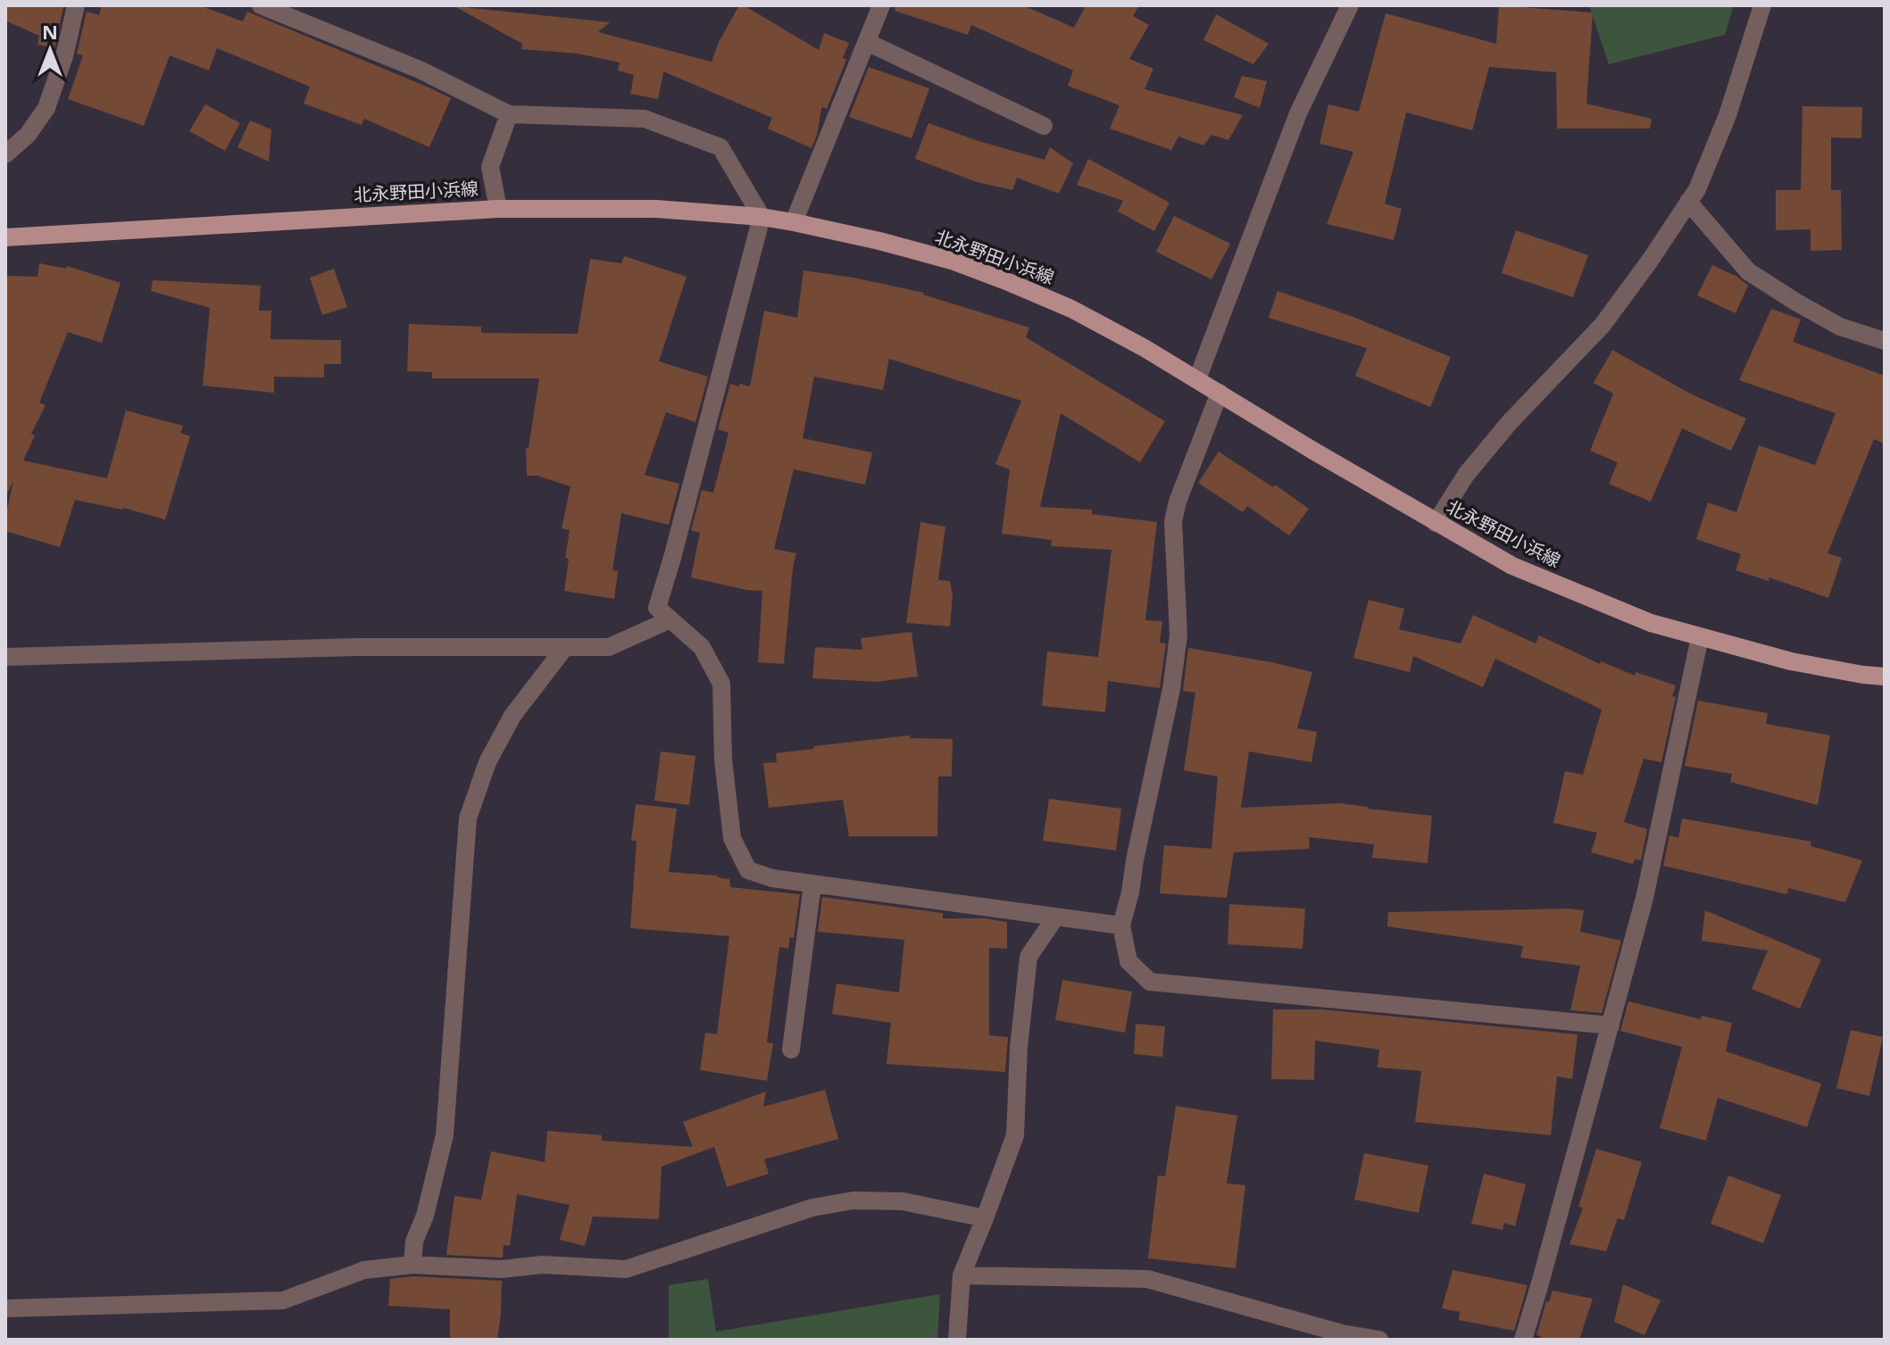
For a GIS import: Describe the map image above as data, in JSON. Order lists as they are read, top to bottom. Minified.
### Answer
{"streets":{"main road":["北永野田小浜線"]},"north":"top"}
